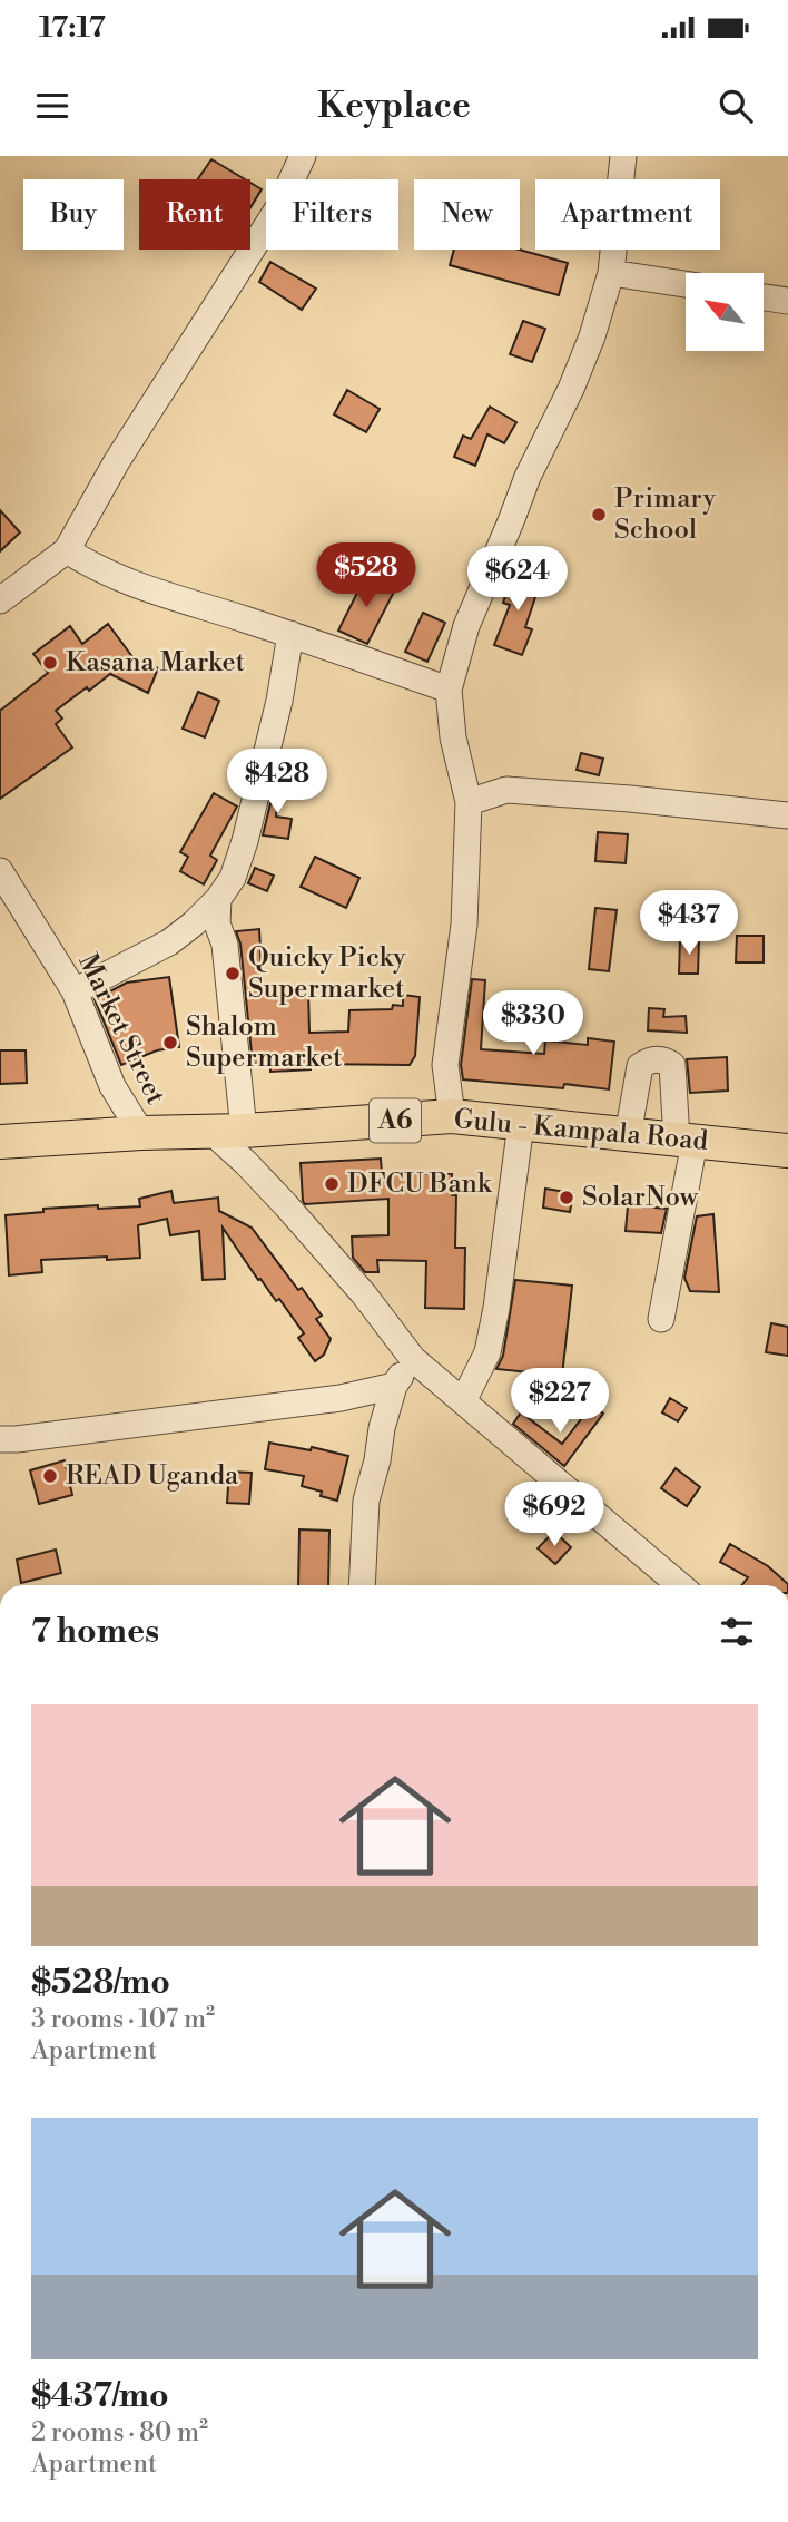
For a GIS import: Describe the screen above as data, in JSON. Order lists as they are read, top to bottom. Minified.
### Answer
{"streets":{"main road":["A6","Gulu - Kampala Road"],"street":["Market Street"]},"crossings":[["Market Street","Gulu - Kampala Road"]],"places":["Primary School","Kasana Market","Quicky Picky Supermarket","Shalom Supermarket","DFCU Bank","SolarNow","READ Uganda"],"north":"top left","page":{"status":"17:17","header":"Keyplace","chip":["Buy","Rent","Filters","New","Apartment"],"price":["$528","$624","$428","$437","$330","$227","$692"],"heading":"7 homes","list":[{"name":"$528/mo","note":"3 rooms · 107 m² · Apartment"},{"name":"$437/mo","note":"2 rooms · 80 m² · Apartment"}]}}
